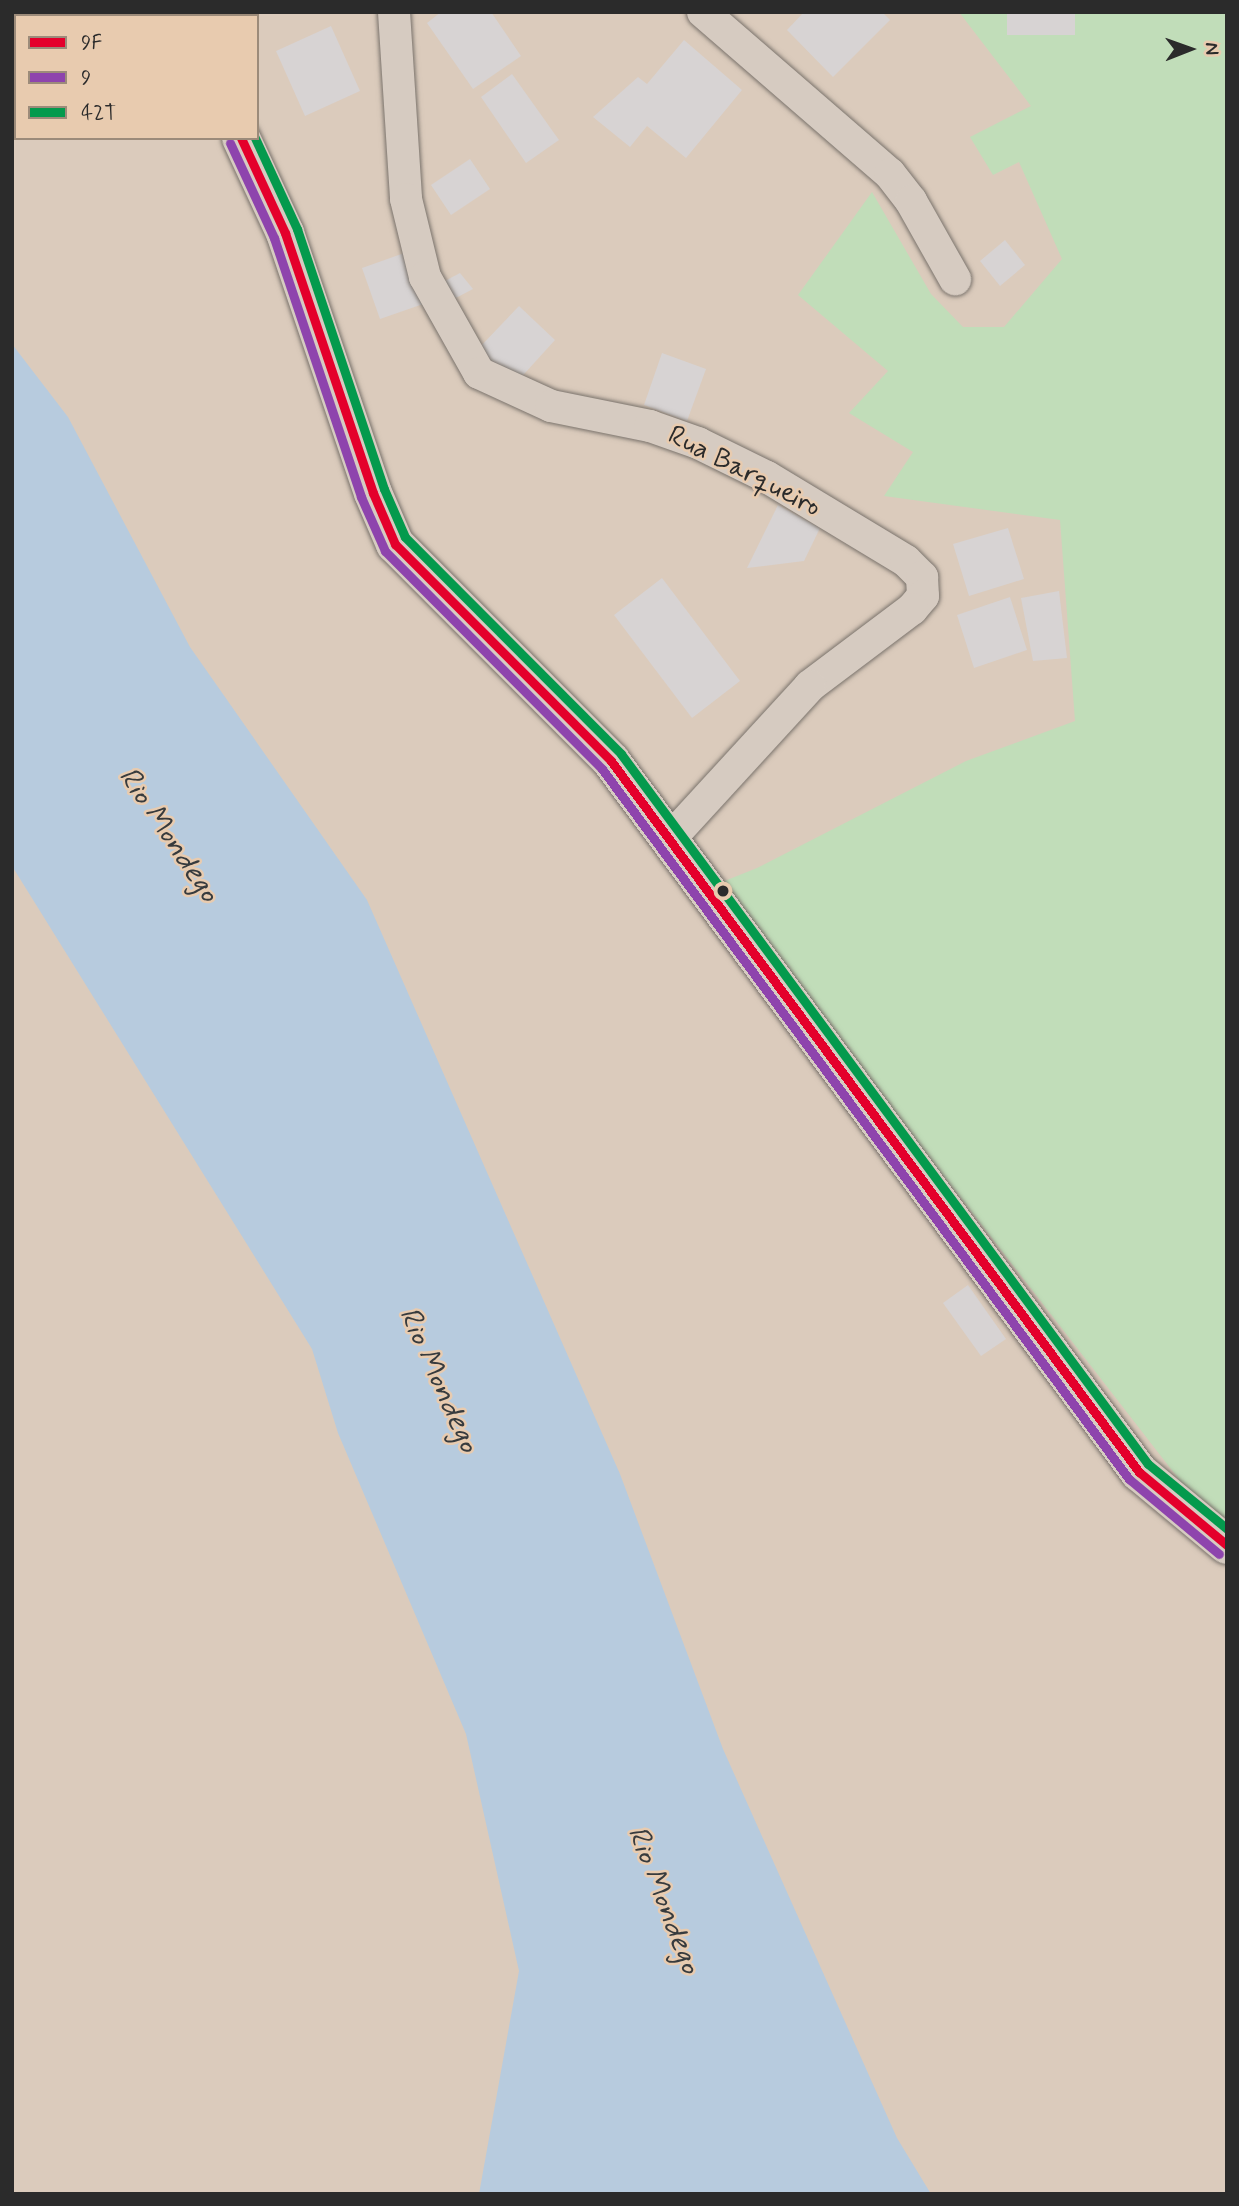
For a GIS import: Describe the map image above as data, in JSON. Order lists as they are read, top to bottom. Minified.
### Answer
{"streets":{"street":["Rua Barqueiro"]},"water":["Rio Mondego"],"lines":["transit line 9F","transit line 42T","transit line 9"],"legend":["9F","9","42T"],"north":"right"}
